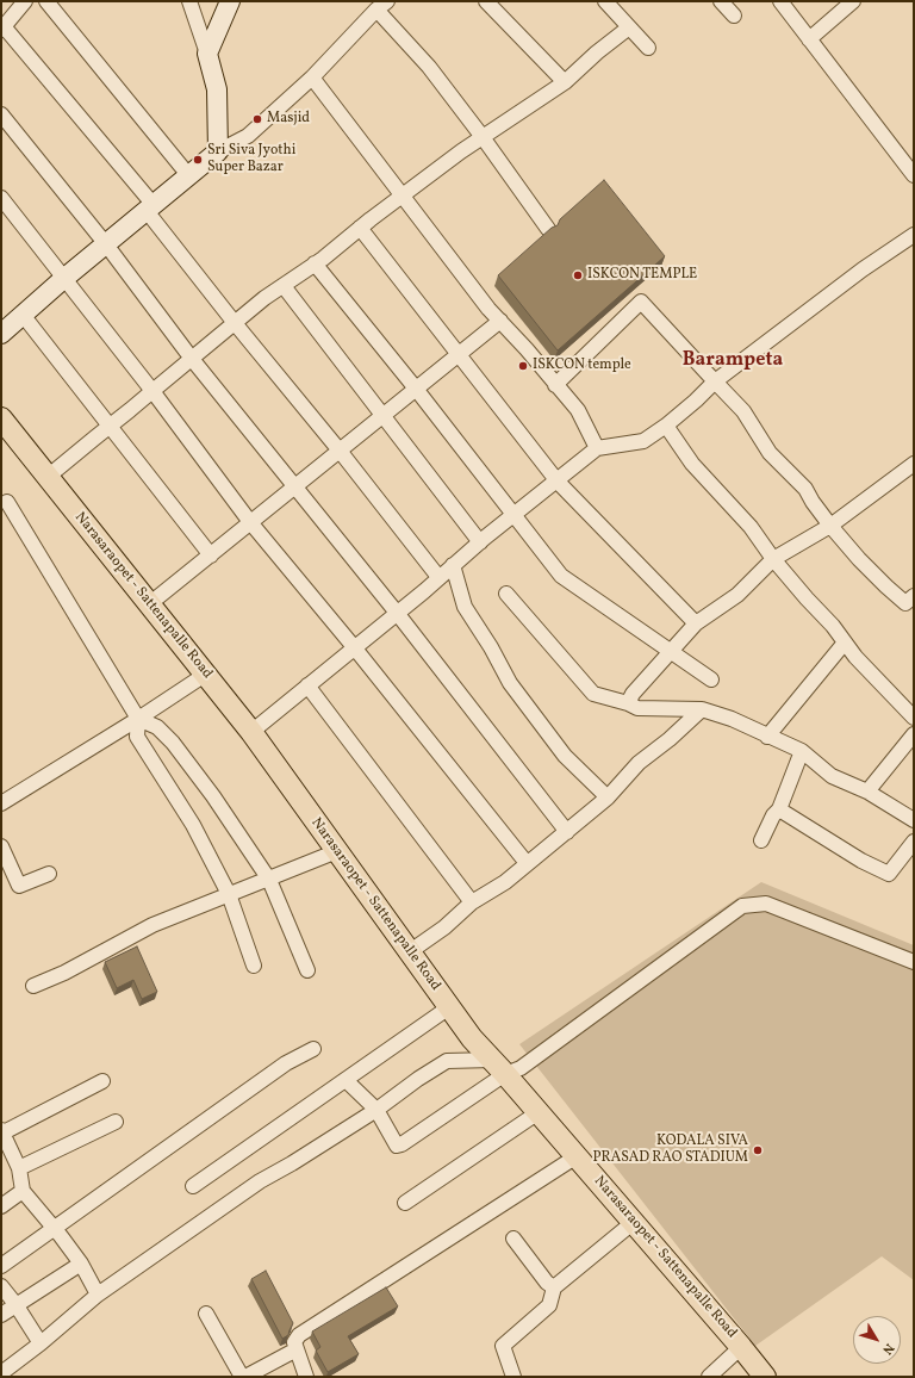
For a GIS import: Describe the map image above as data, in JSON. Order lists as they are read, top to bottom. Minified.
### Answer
{"streets":{"main road":["Narasaraopet - Sattenapalle Road"]},"districts":["Barampeta"],"places":["Masjid","Sri Siva Jyothi Super Bazar","ISKCON TEMPLE","ISKCON temple","KODALA SIVA PRASAD RAO STADIUM"],"north":"bottom right"}
